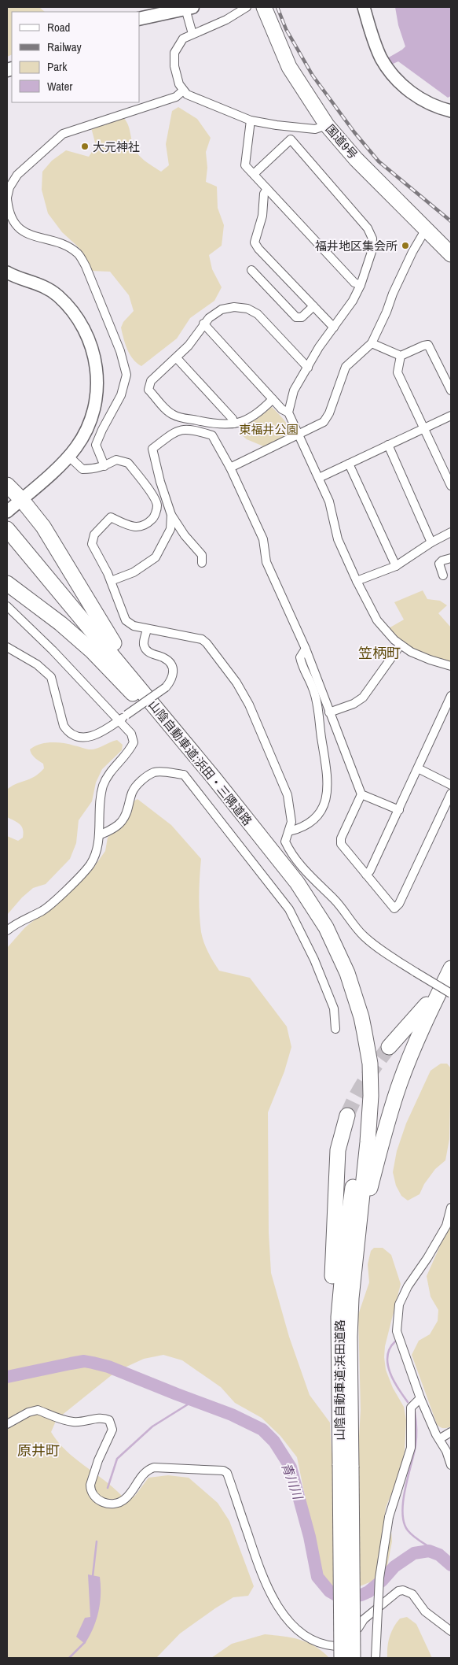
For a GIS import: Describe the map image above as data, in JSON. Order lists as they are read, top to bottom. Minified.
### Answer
{"streets":{"highway":["国道9号","山陰自動車道;浜田・三隅道路","山陰自動車道;浜田道路"]},"crossings":[["山陰自動車道;浜田・三隅道路","山陰自動車道;浜田道路"]],"districts":["笠柄町","原井町"],"water":["青川川"],"parks":["東福井公園"],"places":["大元神社","福井地区集会所"],"legend":["Road","Railway","Park","Water"]}
